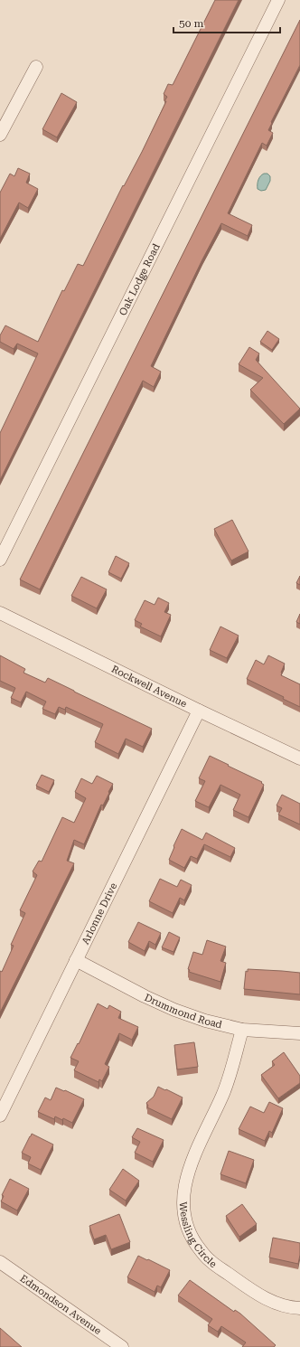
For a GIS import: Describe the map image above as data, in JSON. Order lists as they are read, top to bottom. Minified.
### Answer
{"streets":{"street":["Oak Lodge Road","Rockwell Avenue","Arlonne Drive","Drummond Road","Wessling Circle","Edmondson Avenue"]},"crossings":[["Rockwell Avenue","Arlonne Drive"],["Arlonne Drive","Drummond Road"],["Drummond Road","Wessling Circle"]],"scale_bar":"50 m"}
